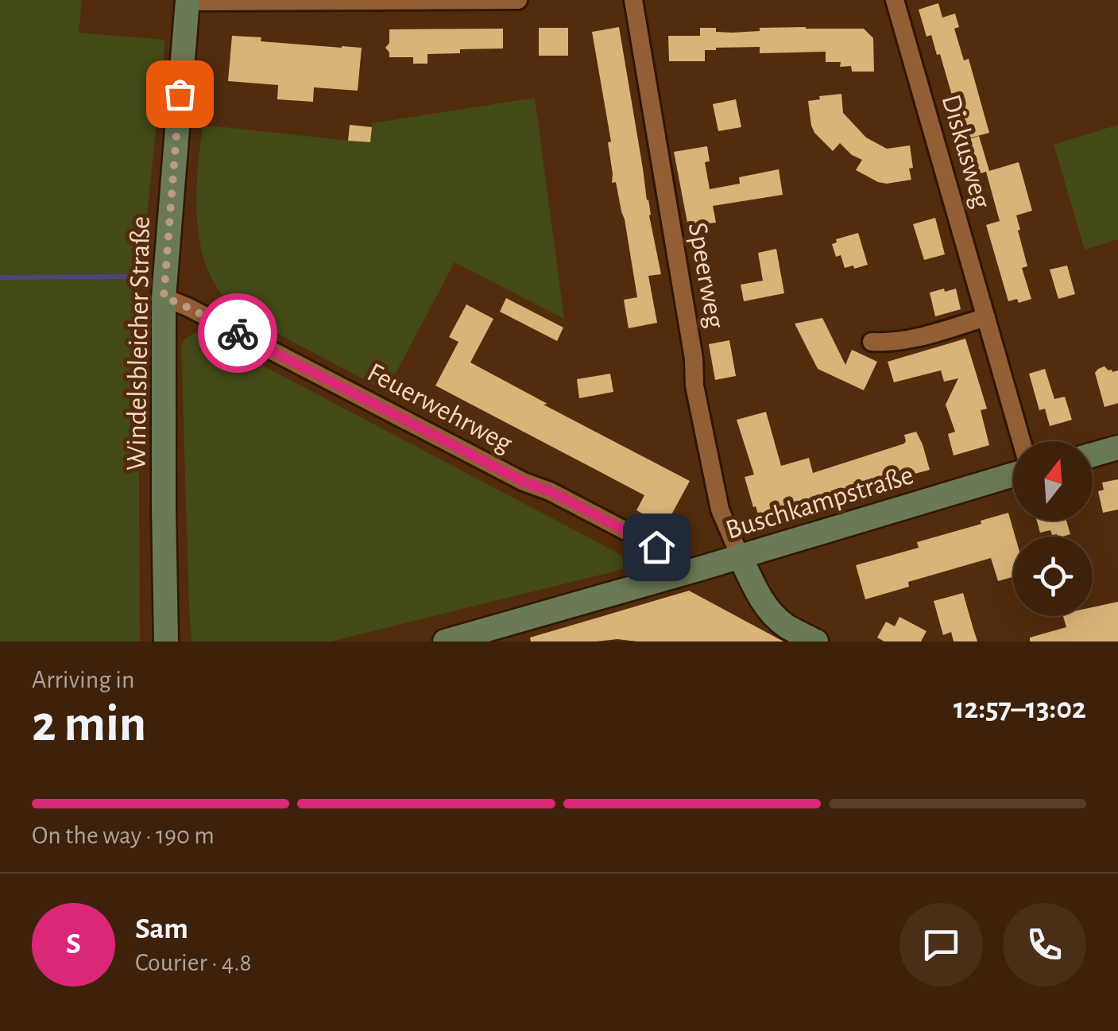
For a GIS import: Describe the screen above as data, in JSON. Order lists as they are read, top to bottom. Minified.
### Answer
{"streets":{"main road":["Windelsbleicher Straße","Buschkampstraße"],"street":["Diskusweg","Speerweg","Feuerwehrweg"]},"crossings":[["Speerweg","Buschkampstraße"],["Windelsbleicher Straße","Feuerwehrweg"],["Feuerwehrweg","Buschkampstraße"]],"north":"top","page":{"heading":["2 min","Arriving in","12:57–13:02"],"panel":["Sam","Courier · 4.8"],"bar":"On the way · 190 m","round":"S"}}
